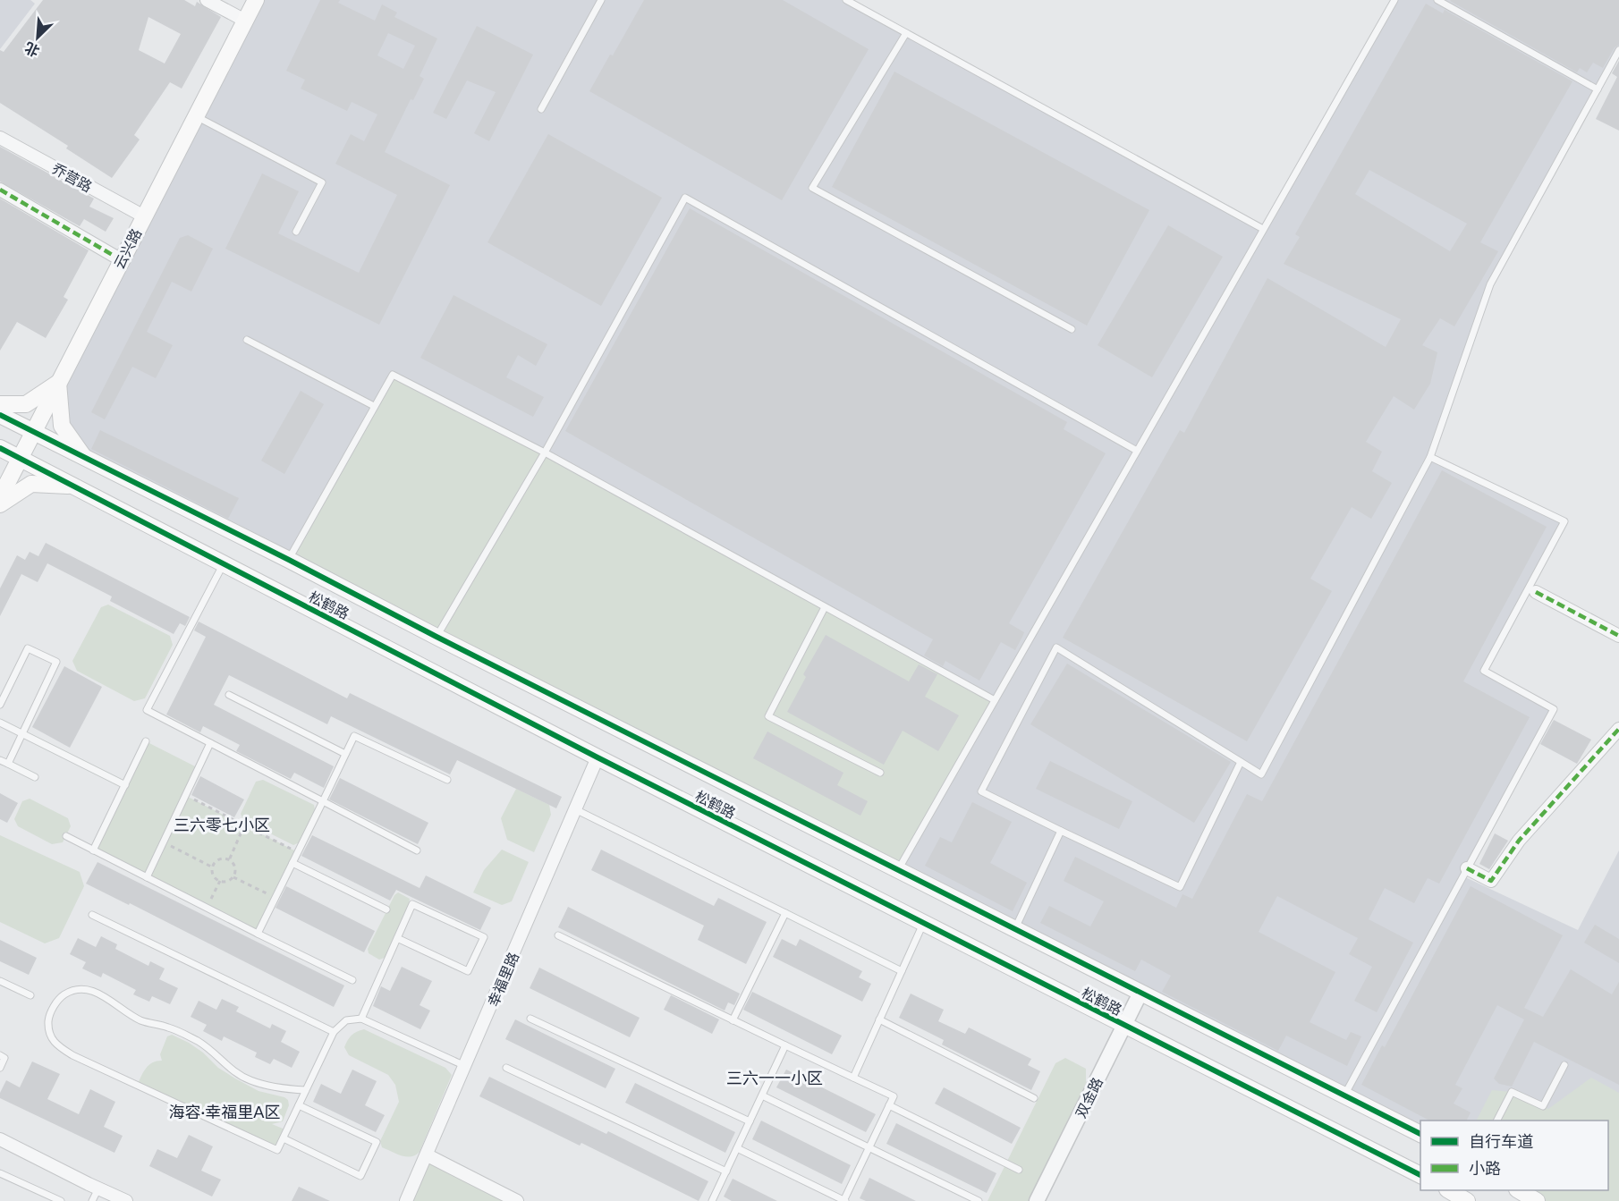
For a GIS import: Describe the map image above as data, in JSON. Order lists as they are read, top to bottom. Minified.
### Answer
{"streets":{"main road":["云兴路","松鹤路"],"street":["乔营路","幸福里路","双金路"]},"crossings":[["乔营路","云兴路"],["云兴路","松鹤路"],["松鹤路","幸福里路"],["松鹤路","双金路"]],"districts":["三六零七小区","三六一一小区","海容·幸福里A区"],"legend":["自行车道","小路"],"north":"bottom left"}
